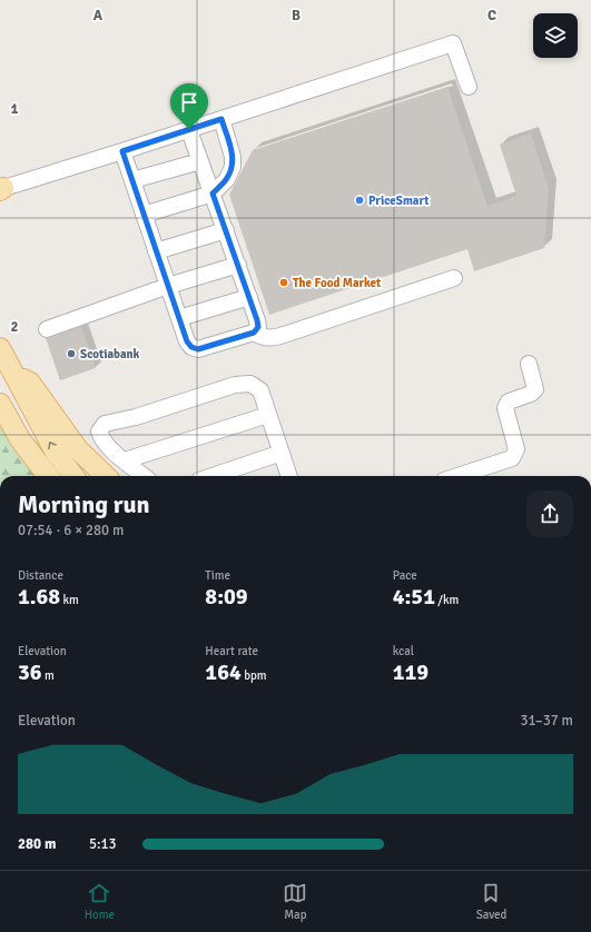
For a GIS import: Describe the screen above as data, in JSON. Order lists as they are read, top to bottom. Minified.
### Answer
{"places":["PriceSmart","The Food Market","Scotiabank"],"page":{"heading":["Morning run","07:54 · 6 × 280 m"],"stats":[["Distance","1.68 km"],["Time","8:09"],["Pace","4:51 /km"],["Elevation","36 m"],["Heart rate","164 bpm"],["kcal","119"]],"chart":["Elevation","31–37 m"],"list":[{"name":"280 m","note":"5:13"}],"tabs":["Home","Map","Saved"]},"grid":{"columns":["A","B","C"],"rows":["1","2"]}}
